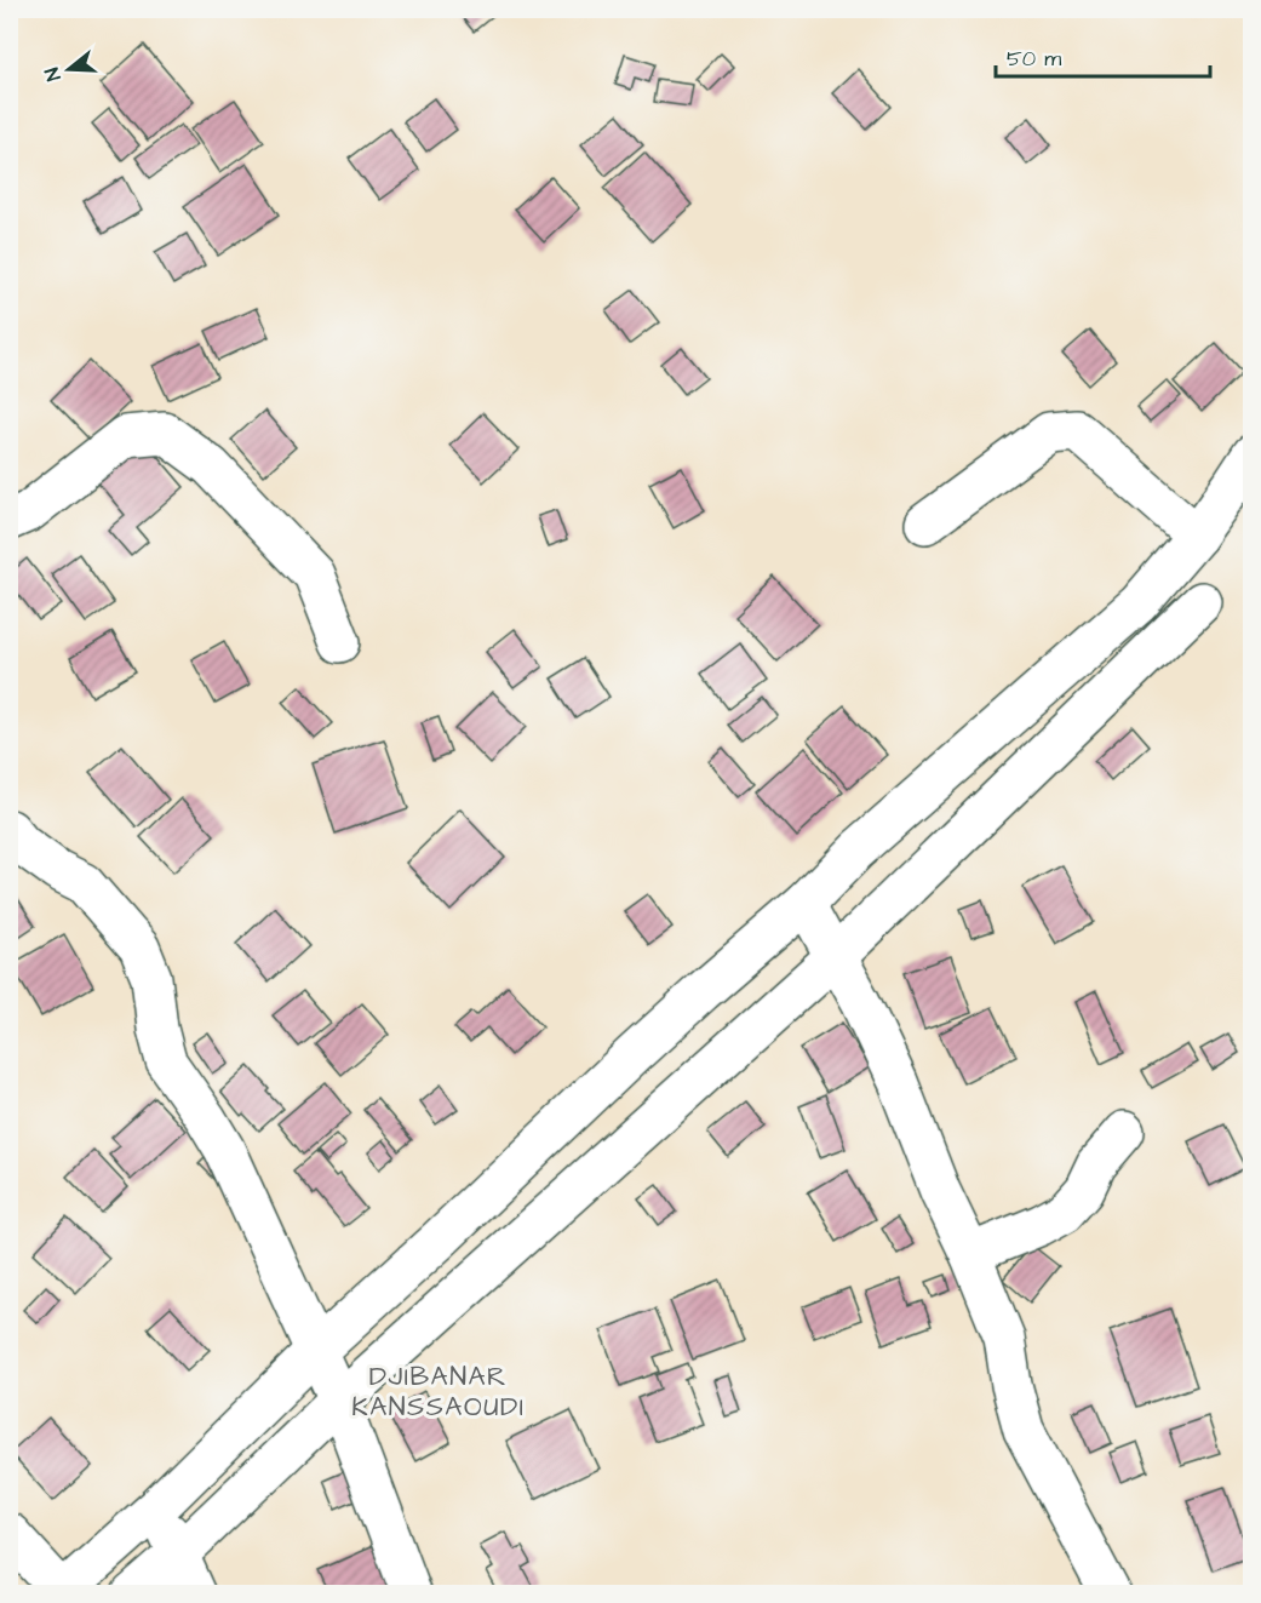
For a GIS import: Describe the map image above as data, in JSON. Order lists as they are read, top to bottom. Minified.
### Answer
{"districts":["DJIBANAR KANSSAOUDI"],"scale_bar":"50 m","north":"left"}
